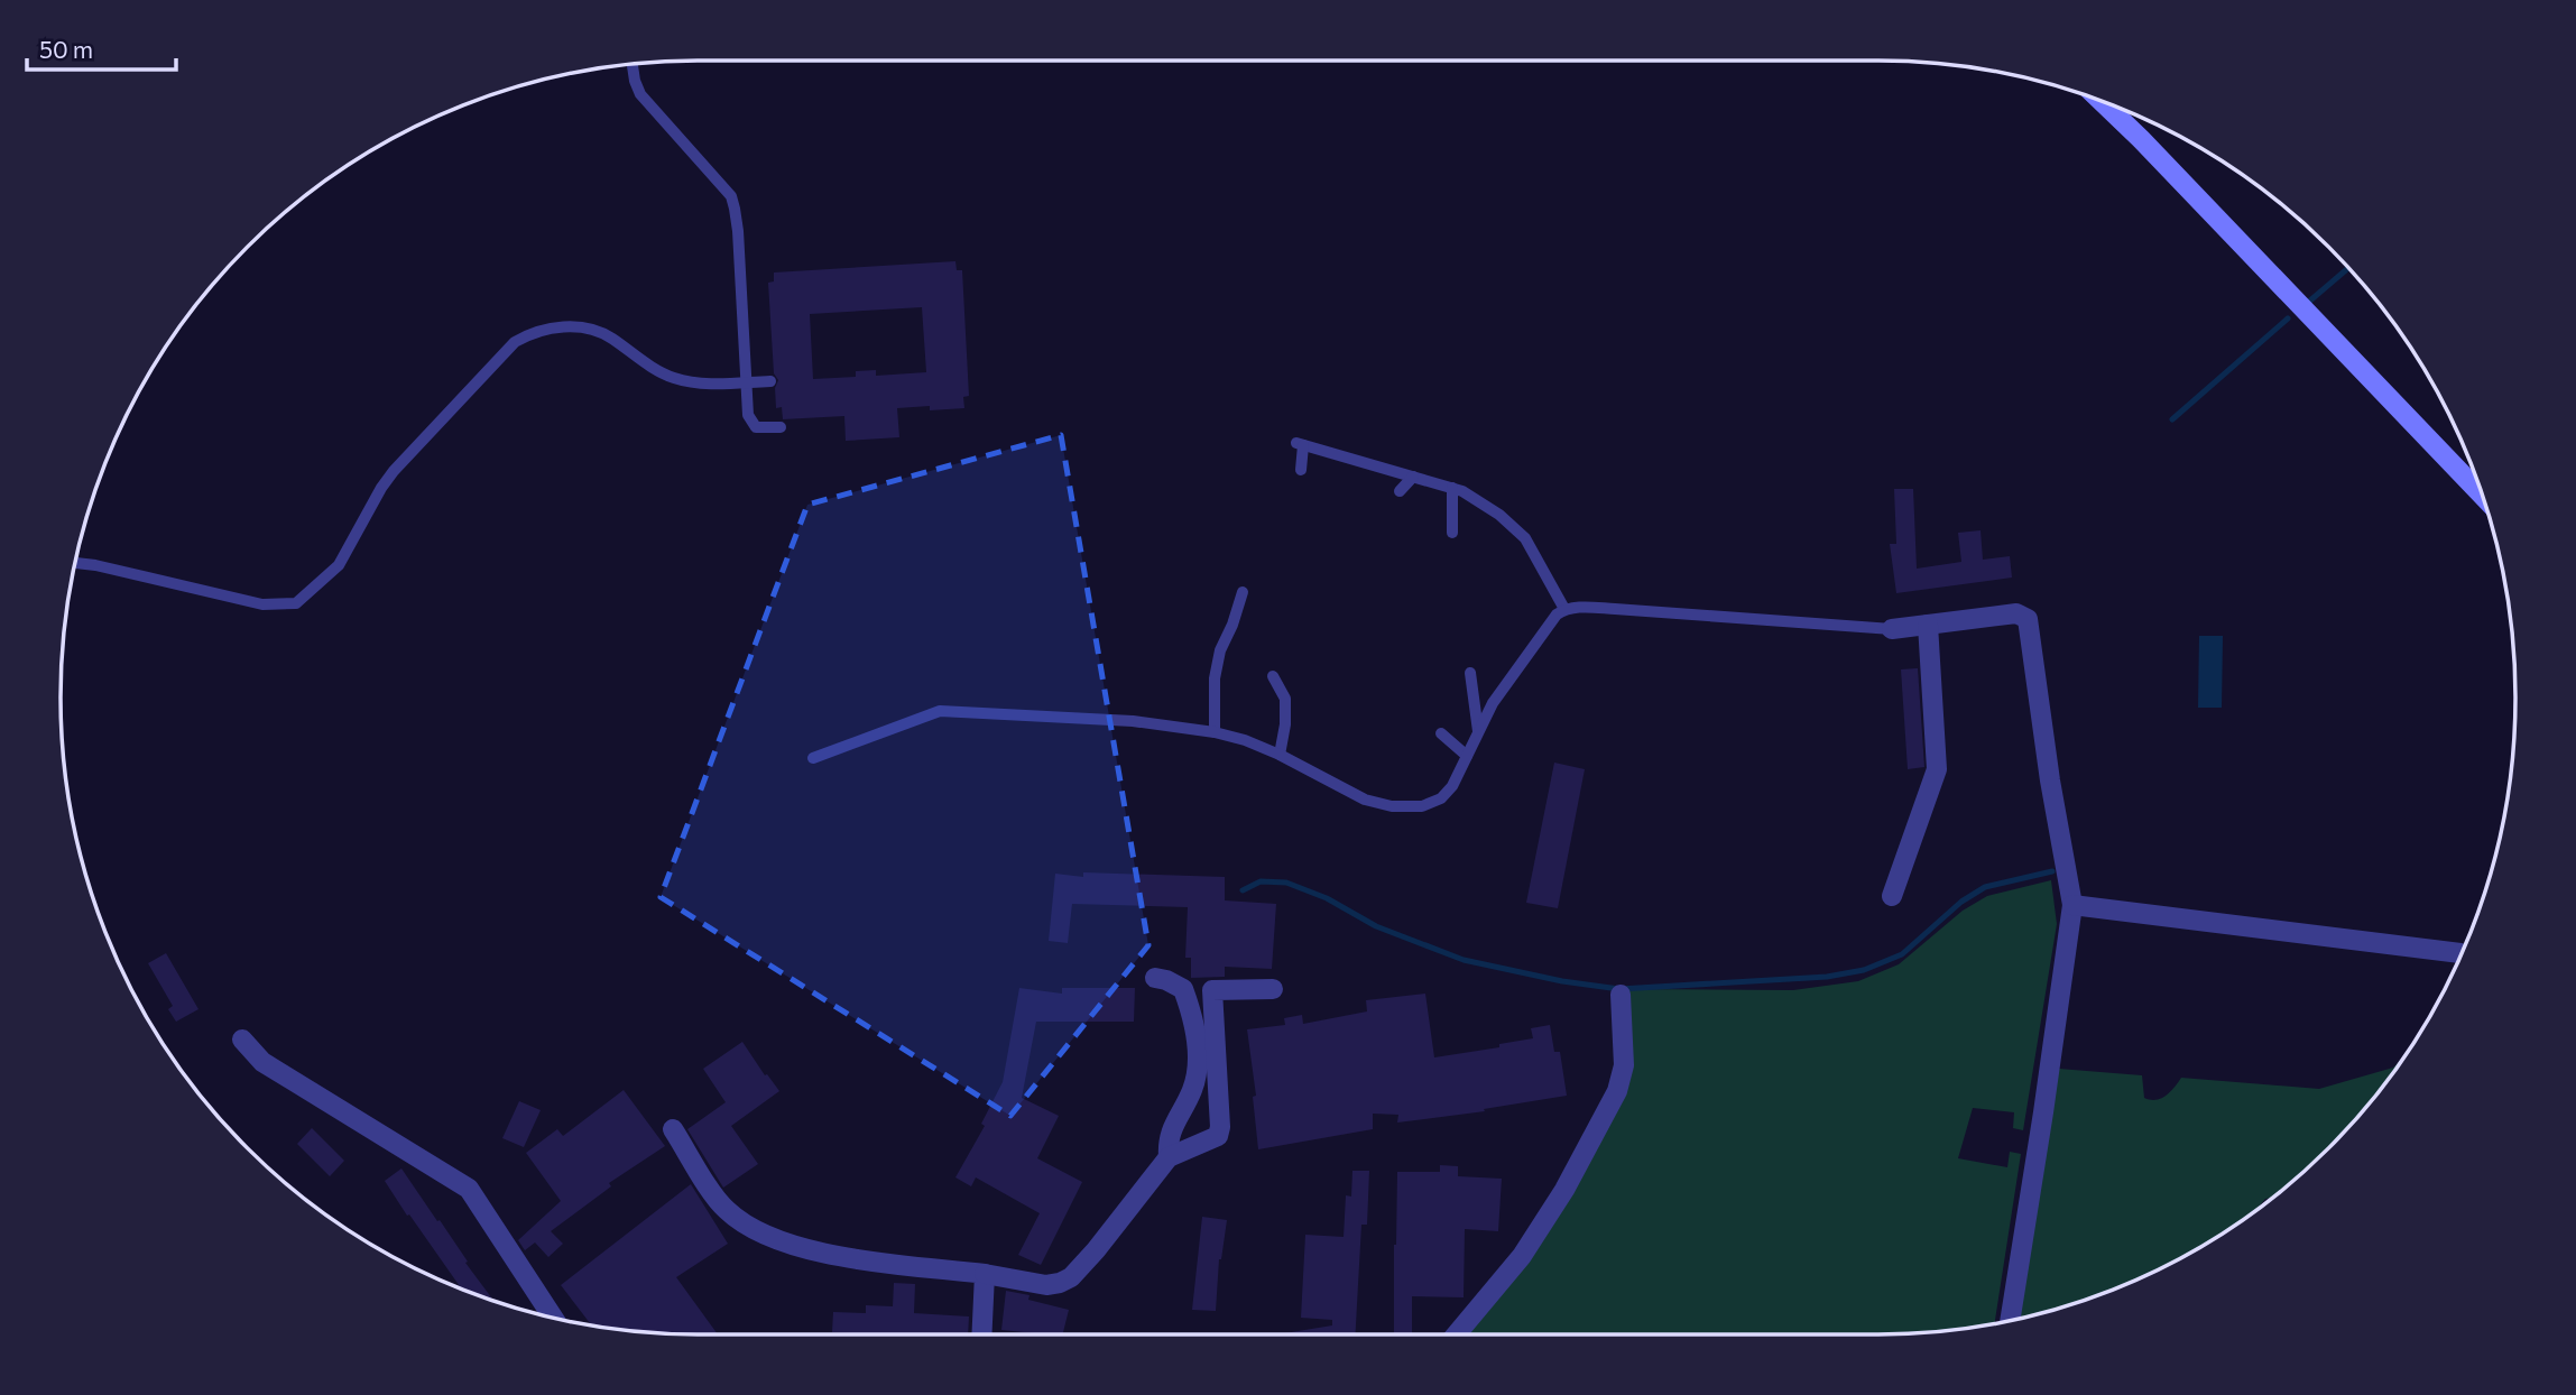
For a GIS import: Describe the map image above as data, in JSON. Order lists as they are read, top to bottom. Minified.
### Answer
{"scale_bar":"50 m"}
